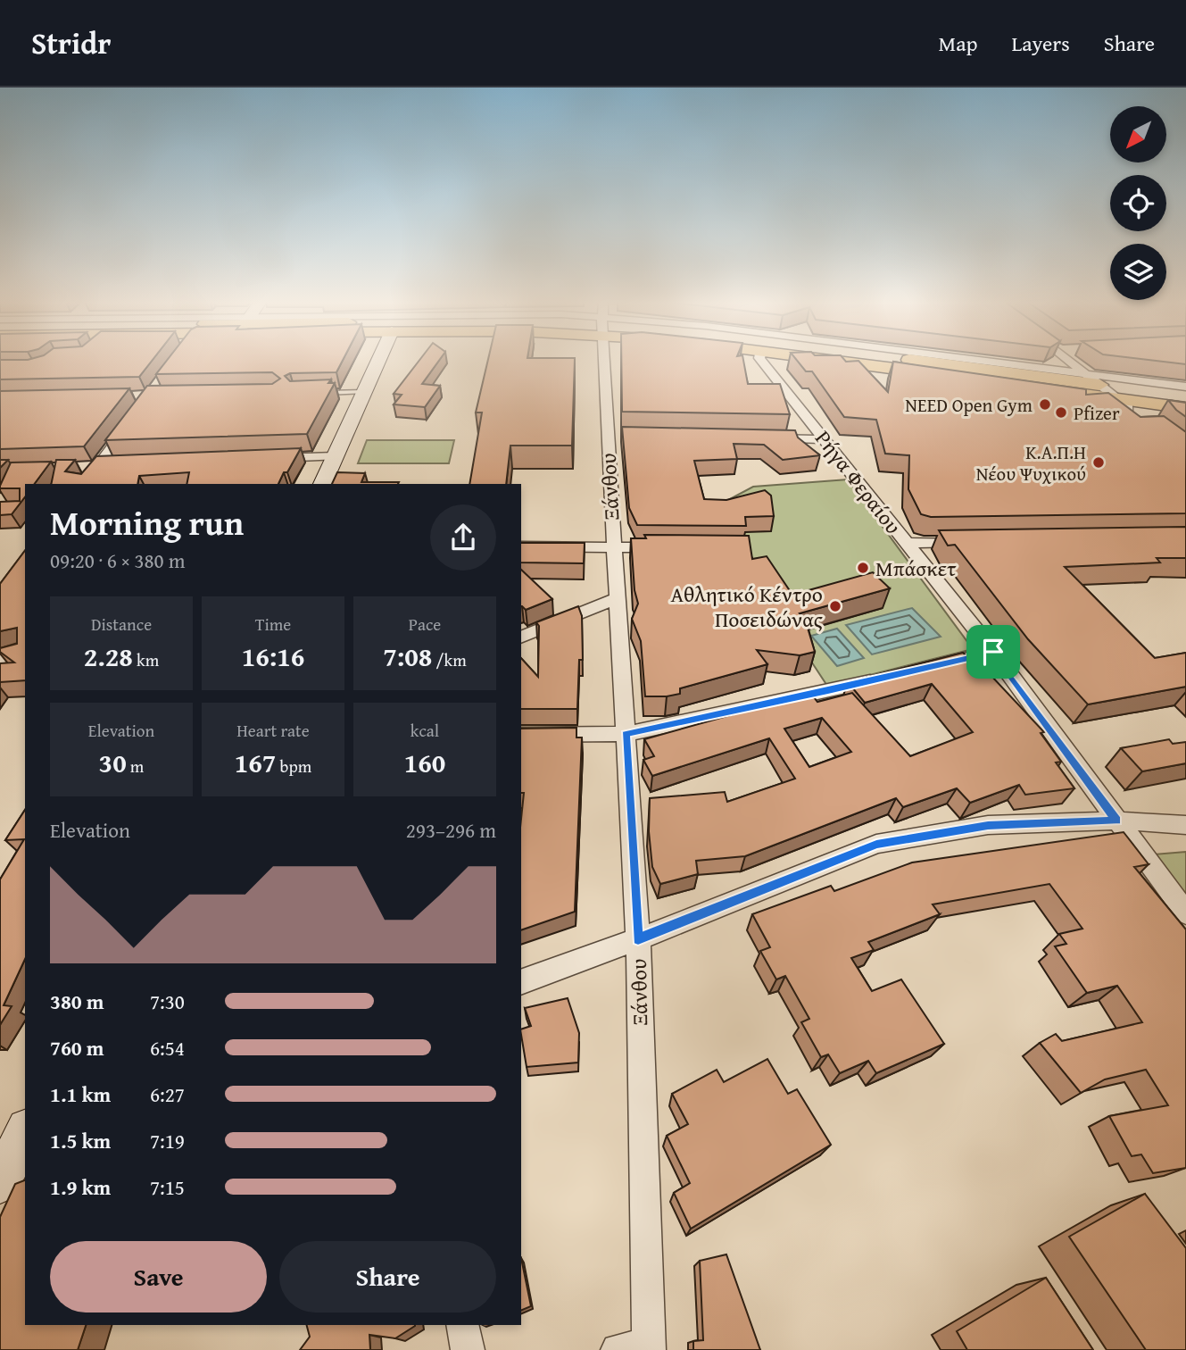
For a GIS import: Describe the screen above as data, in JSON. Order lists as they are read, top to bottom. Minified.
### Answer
{"streets":{"street":["Ρήγα Φεραίου","Ξάνθου"]},"places":["NEED Open Gym","Pfizer","Κ.Α.Π.Η Νέου Ψυχικού","Μπάσκετ","Αθλητικό Κέντρο Ποσειδώνας"],"north":"bottom left","page":{"header":"Stridr","nav":["Map","Layers","Share"],"heading":["Morning run","09:20 · 6 × 380 m"],"stats":[["Distance","2.28 km"],["Time","16:16"],["Pace","7:08 /km"],["Elevation","30 m"],["Heart rate","167 bpm"],["kcal","160"]],"chart":["Elevation","293–296 m"],"list":[{"name":"380 m","note":"7:30"},{"name":"760 m","note":"6:54"},{"name":"1.1 km","note":"6:27"},{"name":"1.5 km","note":"7:19"},{"name":"1.9 km","note":"7:15"}],"buttons":["Save","Share"]}}
